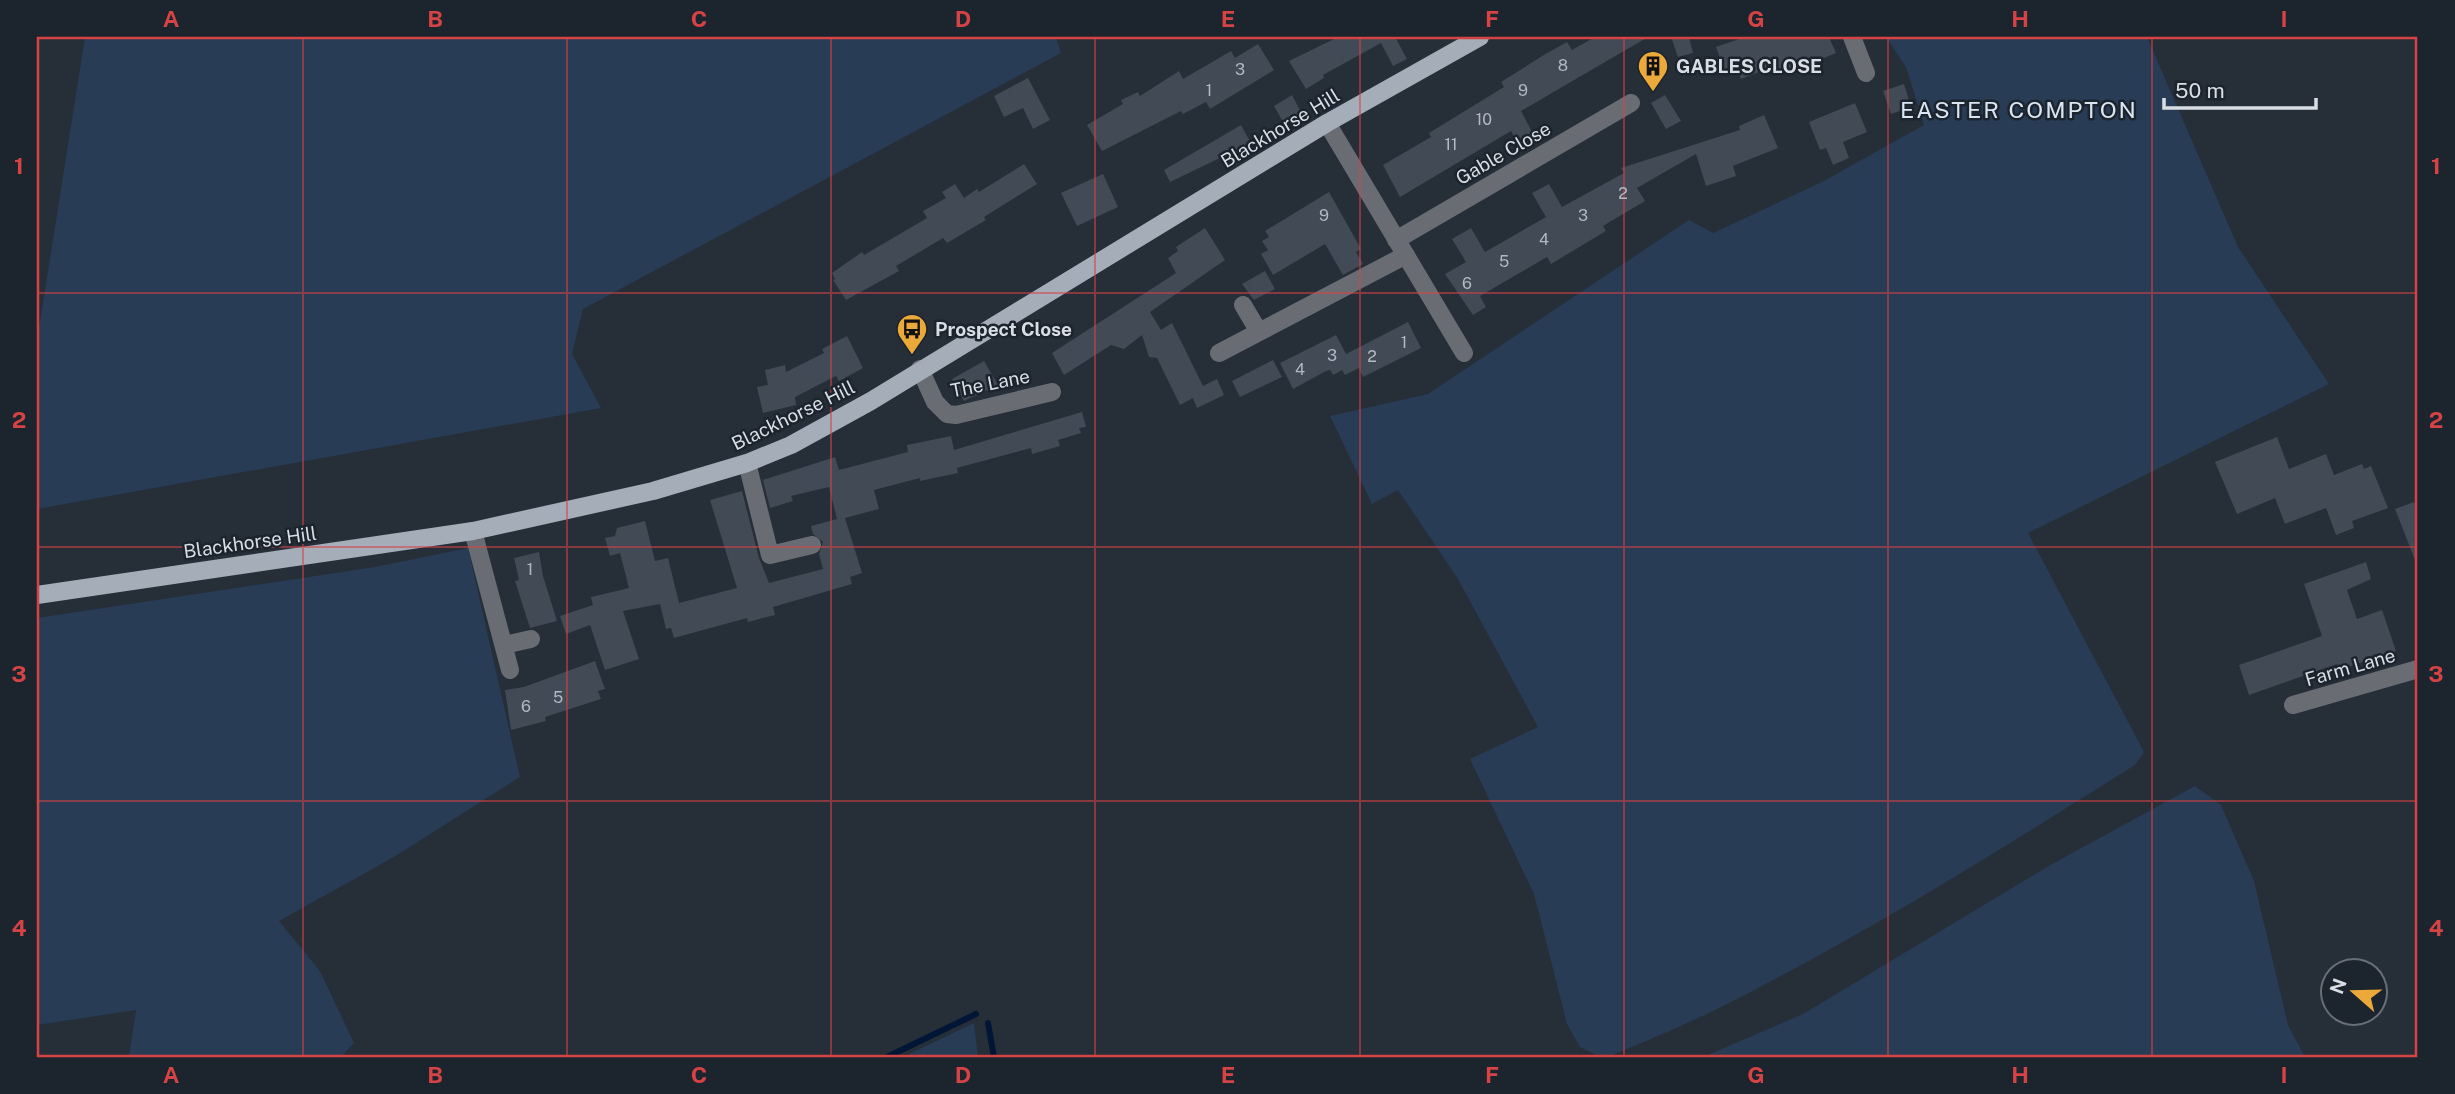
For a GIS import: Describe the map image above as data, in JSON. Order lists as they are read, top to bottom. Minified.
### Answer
{"streets":{"main road":["Blackhorse Hill"],"street":["Gable Close","The Lane","Farm Lane"]},"crossings":[["Blackhorse Hill","The Lane"]],"districts":["EASTER COMPTON"],"places":{"building":["GABLES CLOSE"],"bus stop":["Prospect Close"]},"house_numbers":["8","3","1","9","10","11","2","9","3","4","5","6","1","3","2","4","1","5","6"],"scale_bar":"50 m","north":"left","grid":{"columns":["A","B","C","D","E","F","G","H","I"],"rows":["1","2","3","4"]}}
